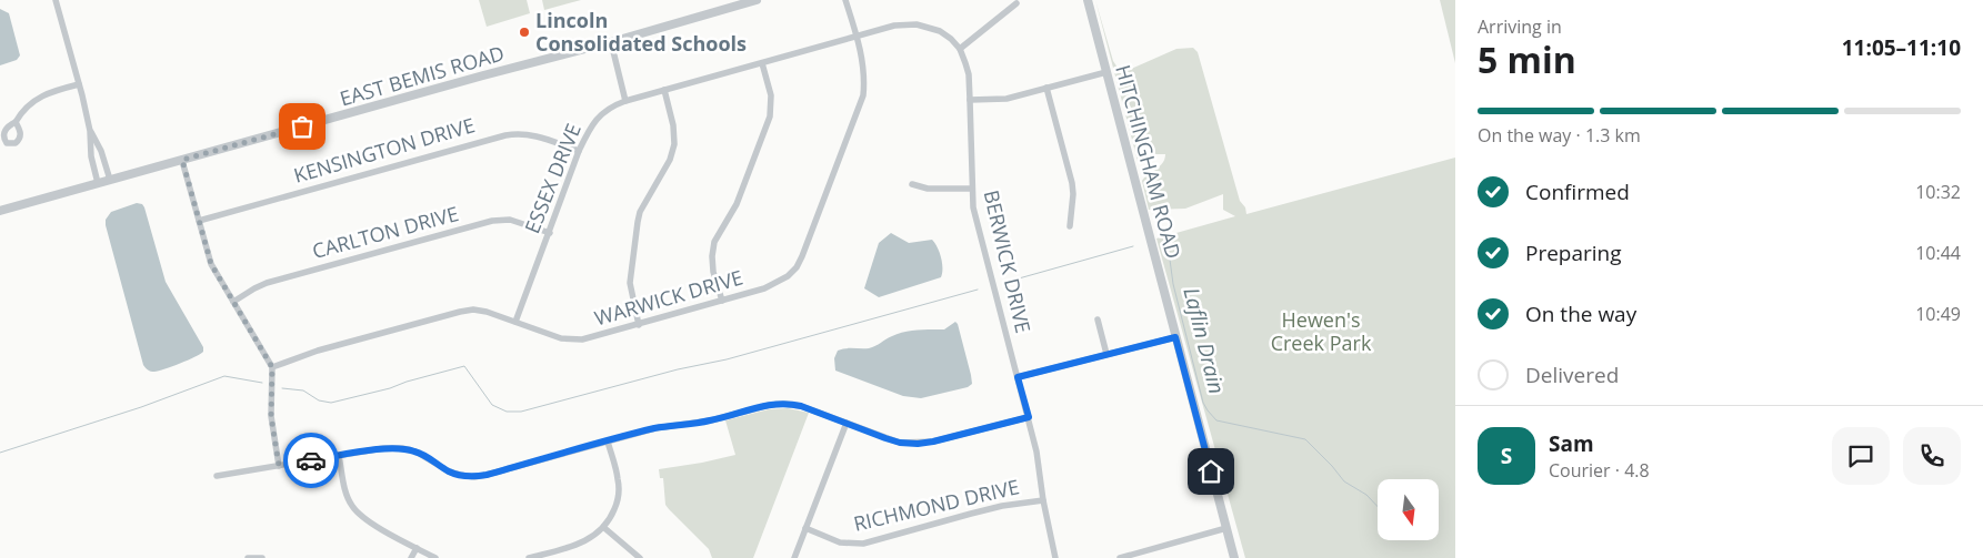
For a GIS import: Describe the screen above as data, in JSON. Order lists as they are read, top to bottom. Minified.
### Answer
{"streets":{"street":["EAST BEMIS ROAD","KENSINGTON DRIVE","HITCHINGHAM ROAD","ESSEX DRIVE","CARLTON DRIVE","BERWICK DRIVE","WARWICK DRIVE","RICHMOND DRIVE"]},"crossings":[["KENSINGTON DRIVE","ESSEX DRIVE"],["ESSEX DRIVE","CARLTON DRIVE"],["ESSEX DRIVE","WARWICK DRIVE"],["BERWICK DRIVE","RICHMOND DRIVE"]],"water":["Laflin Drain"],"parks":["Hewen's Creek Park"],"places":["Lincoln Consolidated Schools"],"north":"bottom","page":{"heading":["5 min","Arriving in","11:05–11:10"],"panel":["Sam","Courier · 4.8"],"bar":"On the way · 1.3 km","list":[["Confirmed","10:32"],["Preparing","10:44"],["On the way","10:49"],"Delivered"],"round":"S"}}
